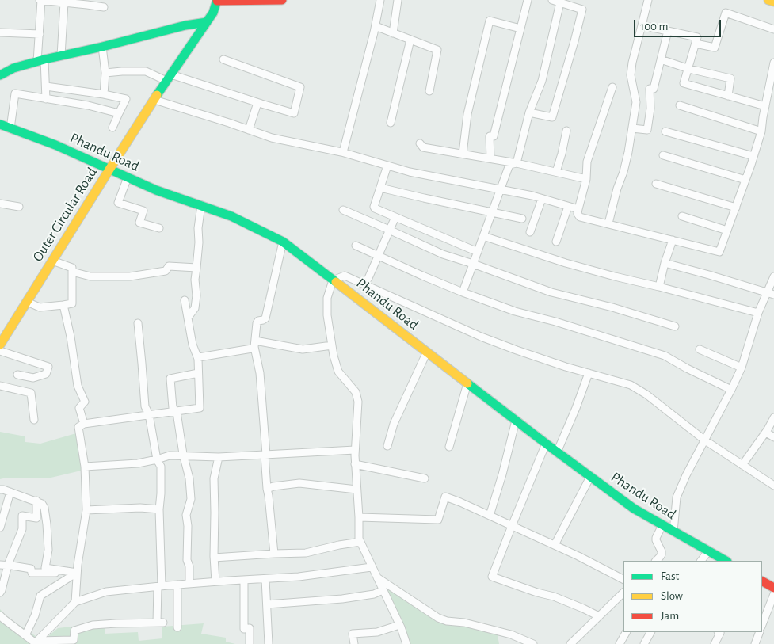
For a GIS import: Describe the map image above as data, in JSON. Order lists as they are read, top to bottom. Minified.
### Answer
{"streets":{"main road":["Phandu Road","Outer Circular Road"]},"crossings":[["Phandu Road","Outer Circular Road"]],"legend":["Fast","Slow","Jam"],"scale_bar":"100 m"}
